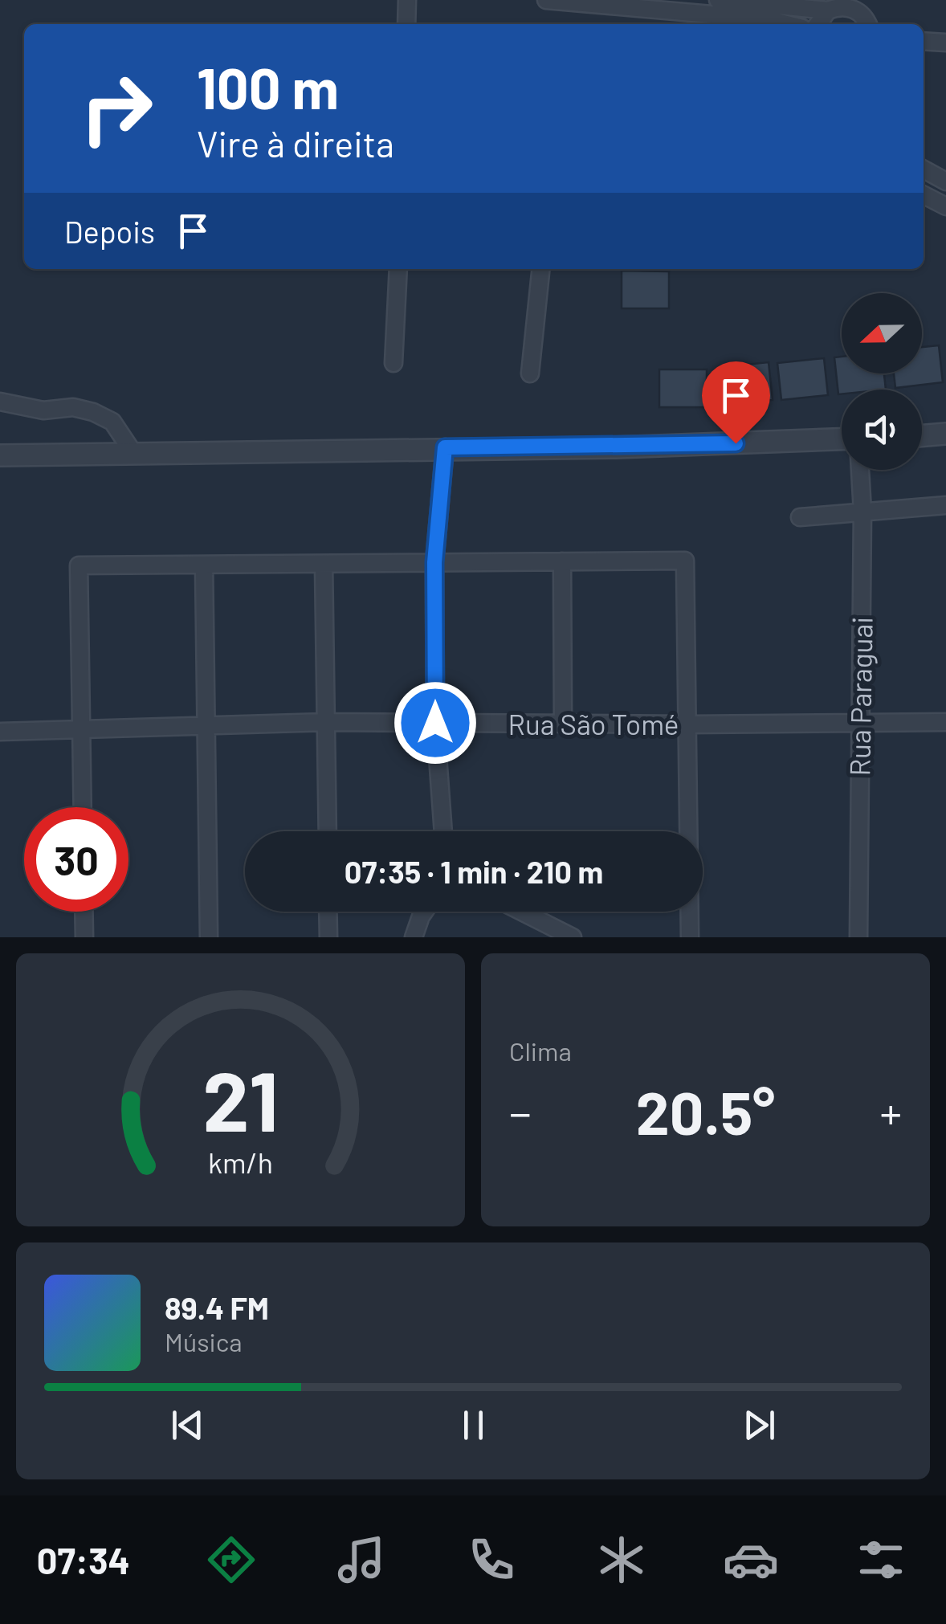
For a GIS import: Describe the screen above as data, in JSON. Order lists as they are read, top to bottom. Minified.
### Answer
{"streets":{"street":["Rua Paraguai","Rua São Tomé"]},"crossings":[["Rua Paraguai","Rua São Tomé"]],"north":"left","page":{"turn":["100 m","Vire à direita"],"then":"Depois","limit":"30","trip":"07:35 · 1 min · 210 m","tile":"Clima","heat":["−","20.5°","+"],"song":["89.4 FM","Música"],"tabs":"07:34","gauge":["21","km/h"]}}
